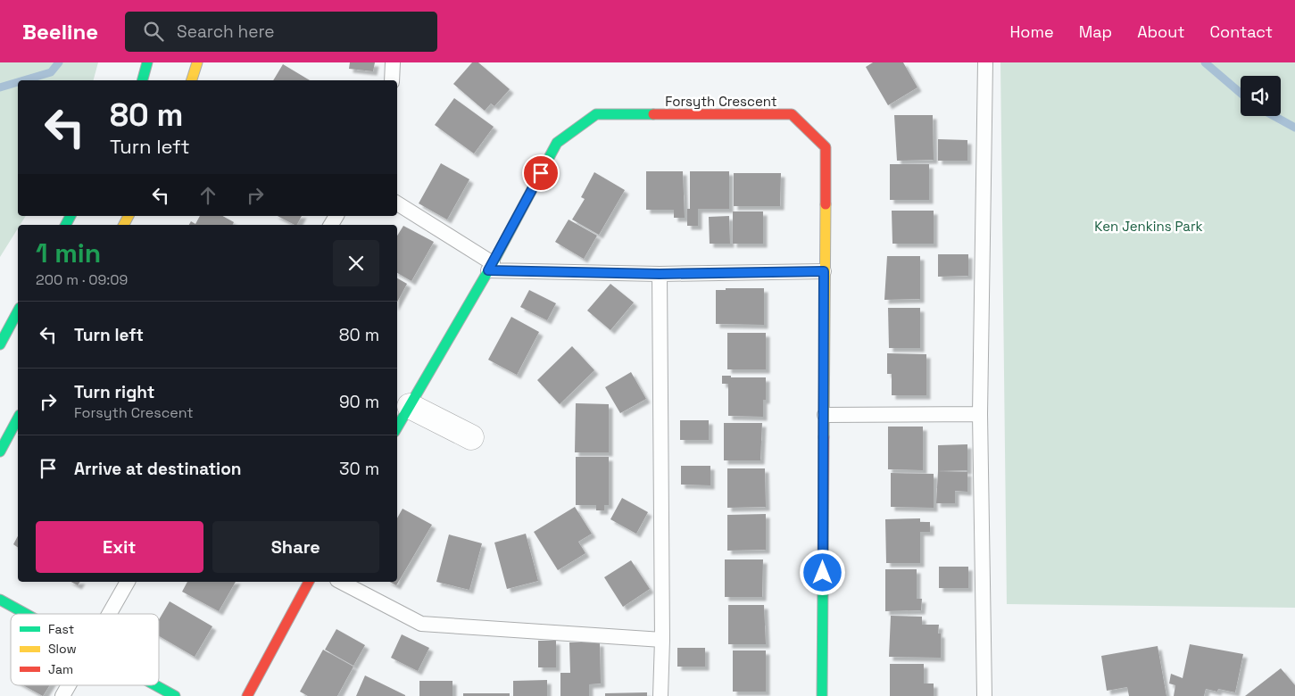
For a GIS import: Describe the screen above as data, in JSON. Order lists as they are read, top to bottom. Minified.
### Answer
{"streets":{"street":["Forsyth Crescent"]},"parks":["Ken Jenkins Park"],"legend":["Fast","Slow","Jam"],"page":{"header":"Beeline","search":"Search here","nav":["Home","Map","About","Contact"],"turn":["80 m","Turn left"],"heading":["1 min","200 m · 09:09"],"list":[{"name":"Turn left","value":"80 m"},{"name":"Turn right","note":"Forsyth Crescent","value":"90 m"},{"name":"Arrive at destination","value":"30 m"}],"buttons":["Exit","Share"]}}
